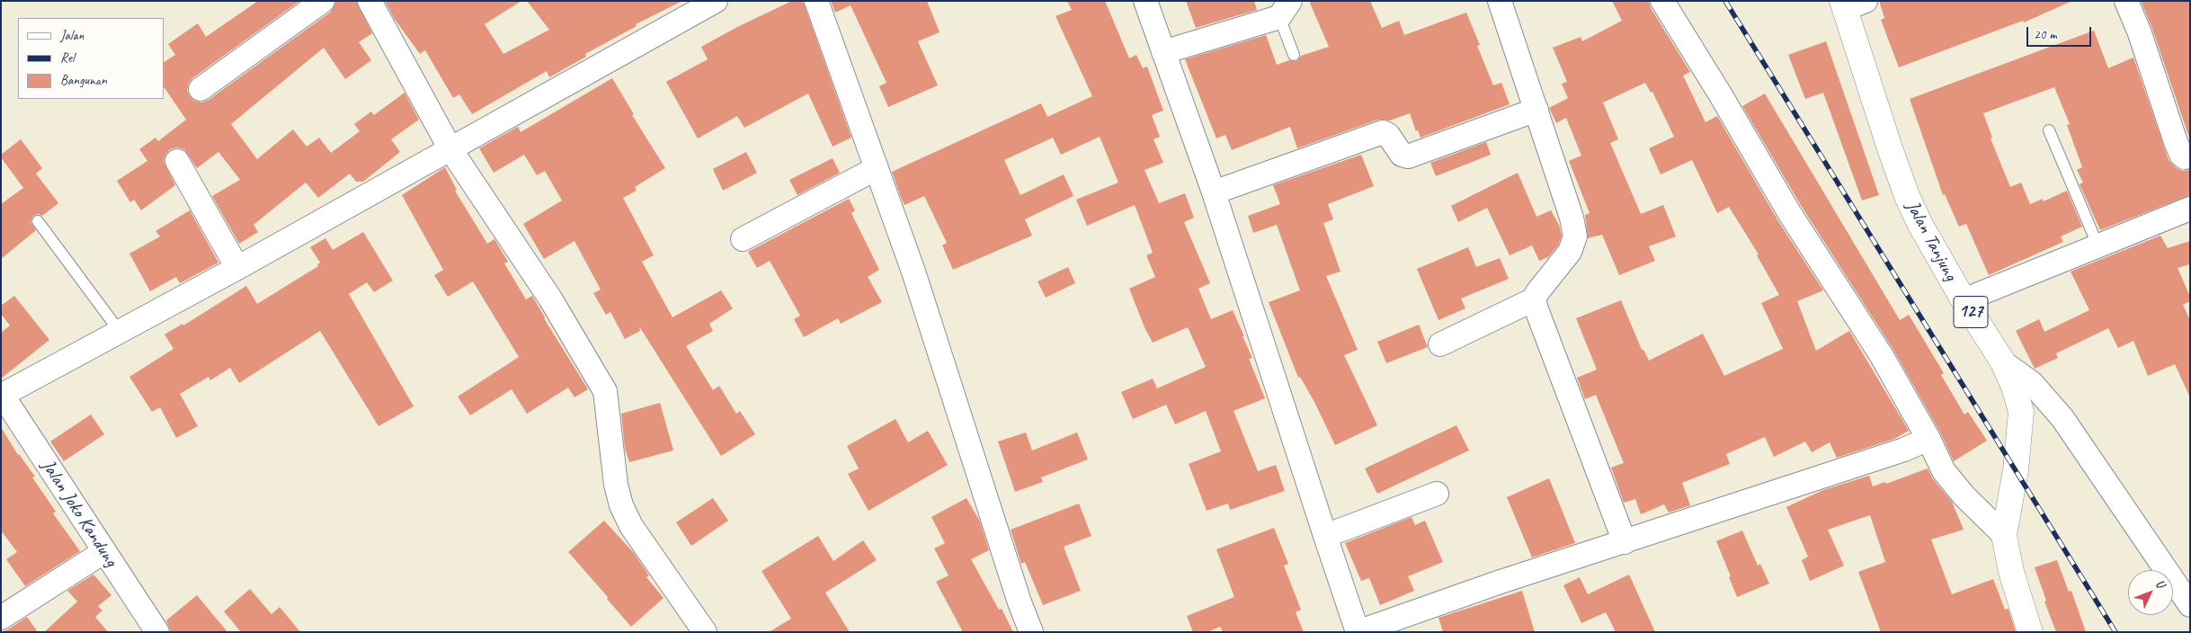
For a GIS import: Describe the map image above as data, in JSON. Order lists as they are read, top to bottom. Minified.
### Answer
{"streets":{"main road":["Jalan Tanjung","127"],"street":["Jalan Joko Kandung"]},"legend":["Jalan","Rel","Bangunan"],"scale_bar":"20 m","north":"top right"}
